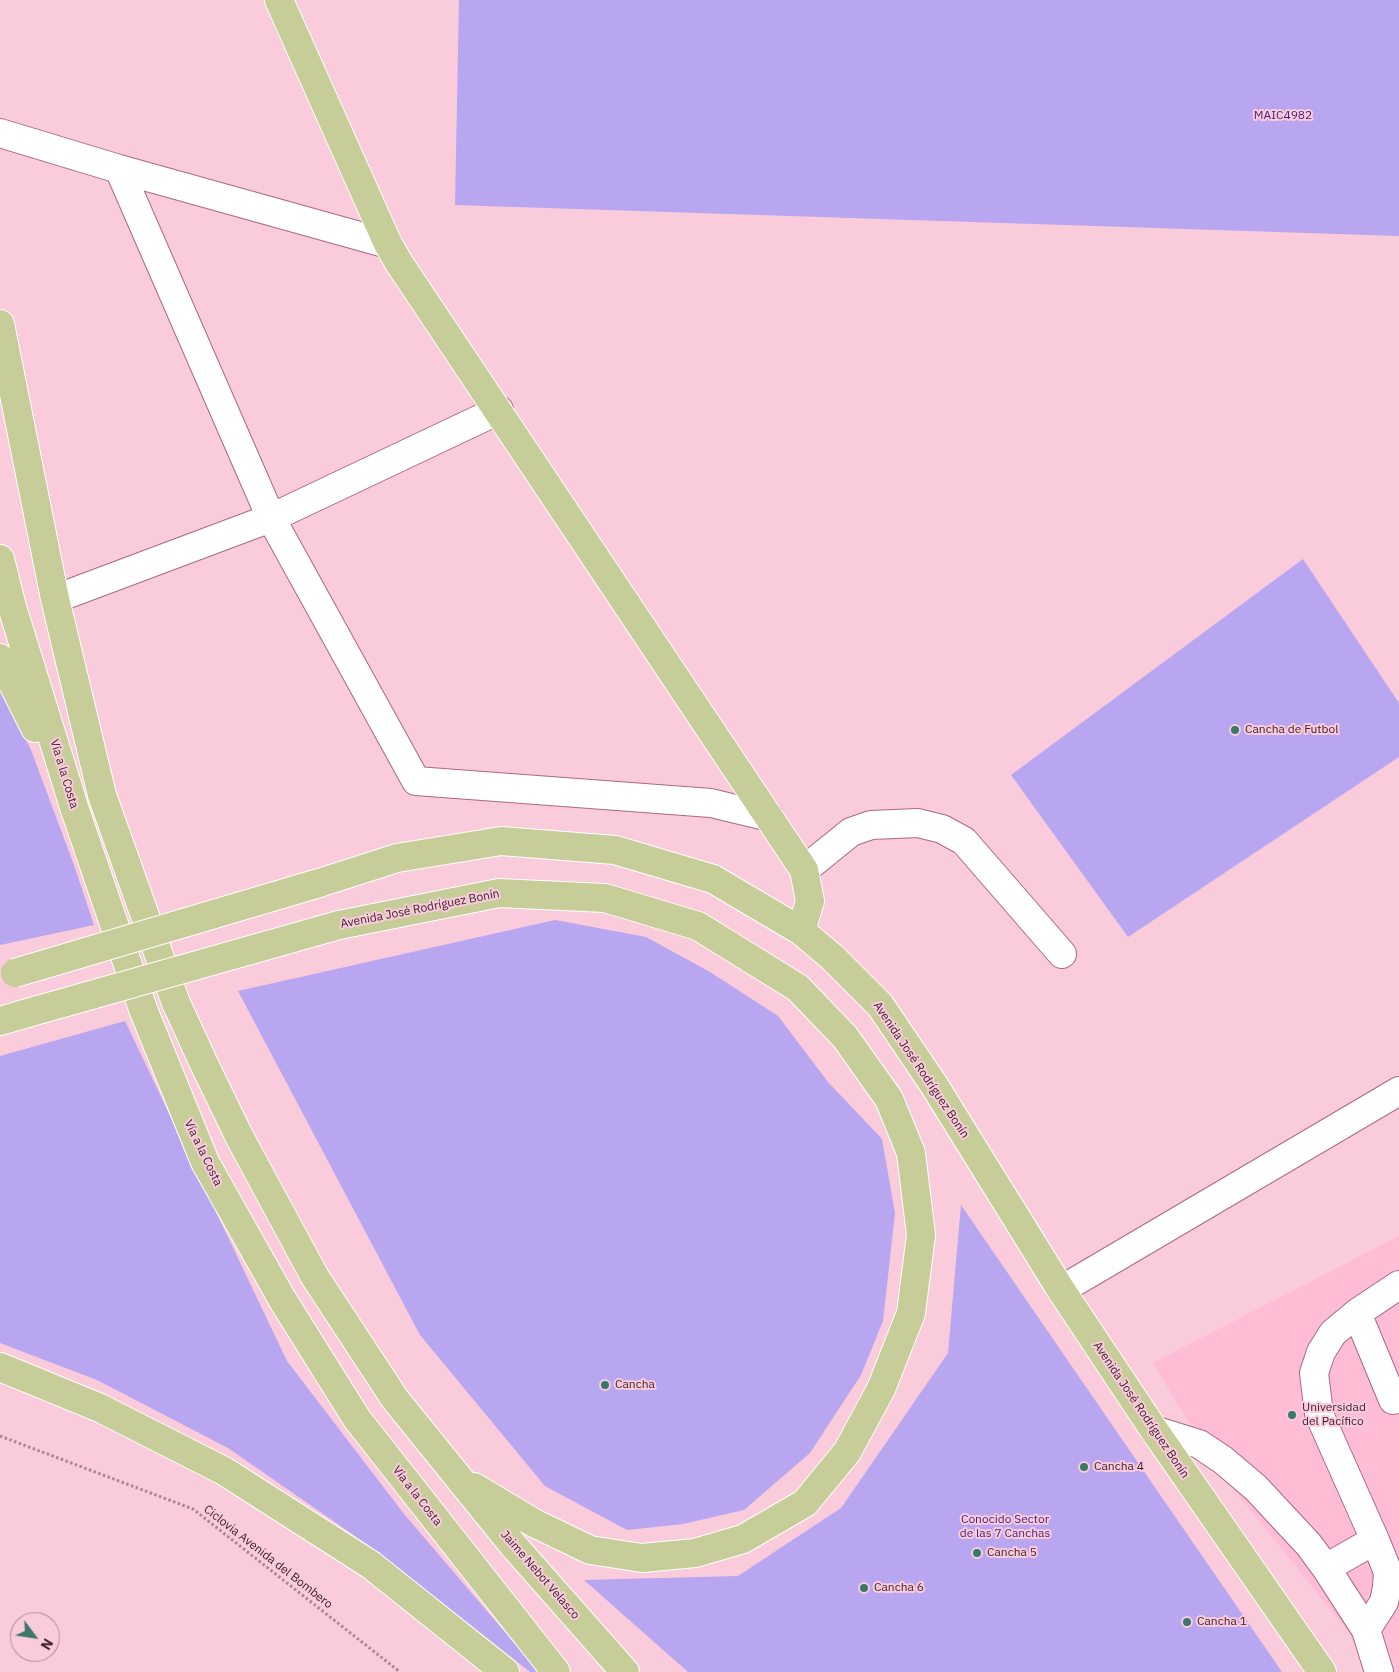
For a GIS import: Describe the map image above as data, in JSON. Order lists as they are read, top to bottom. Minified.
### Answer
{"streets":{"main road":["Vía a la Costa","Avenida José Rodríguez Bonín","Jaime Nebot Velasco"],"path":["Ciclovia Avenida del Bombero"]},"crossings":[["Avenida José Rodríguez Bonín","Jaime Nebot Velasco"]],"parks":["MAIC4982","Conocido Sector de las 7 Canchas"],"places":["Cancha de Futbol","Cancha","Universidad del Pacífico","Cancha 4","Cancha 5","Cancha 6","Cancha 1"],"north":"bottom right"}
